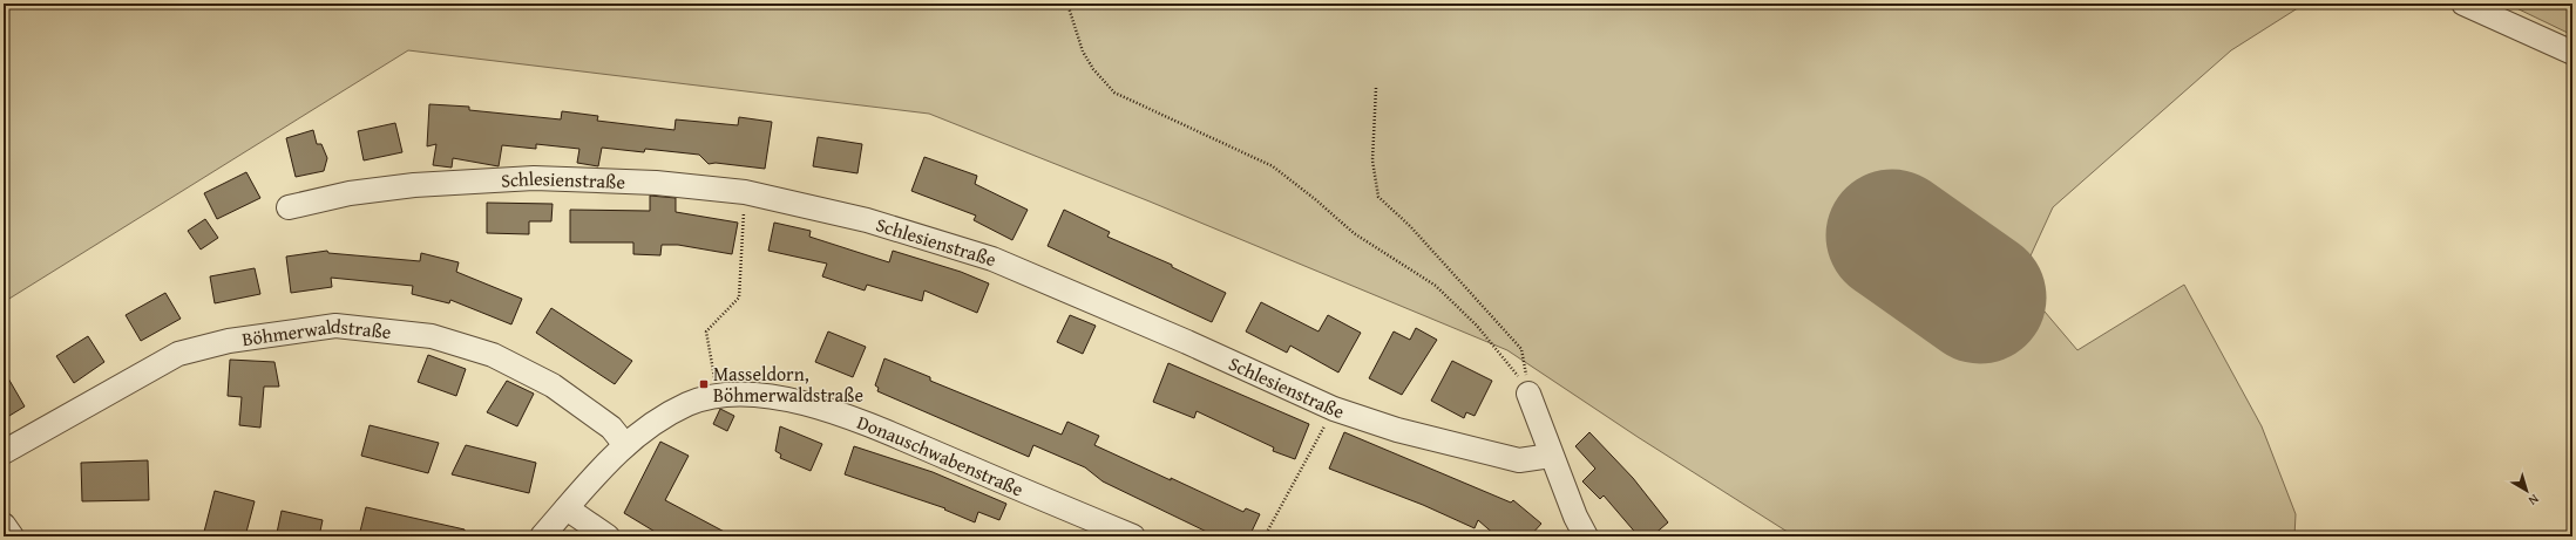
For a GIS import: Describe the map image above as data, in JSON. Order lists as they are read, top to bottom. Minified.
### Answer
{"streets":{"street":["Schlesienstraße","Böhmerwaldstraße","Donauschwabenstraße"]},"crossings":[["Böhmerwaldstraße","Donauschwabenstraße"]],"places":{"transit":["Masseldorn, Böhmerwaldstraße"]},"north":"bottom right"}
